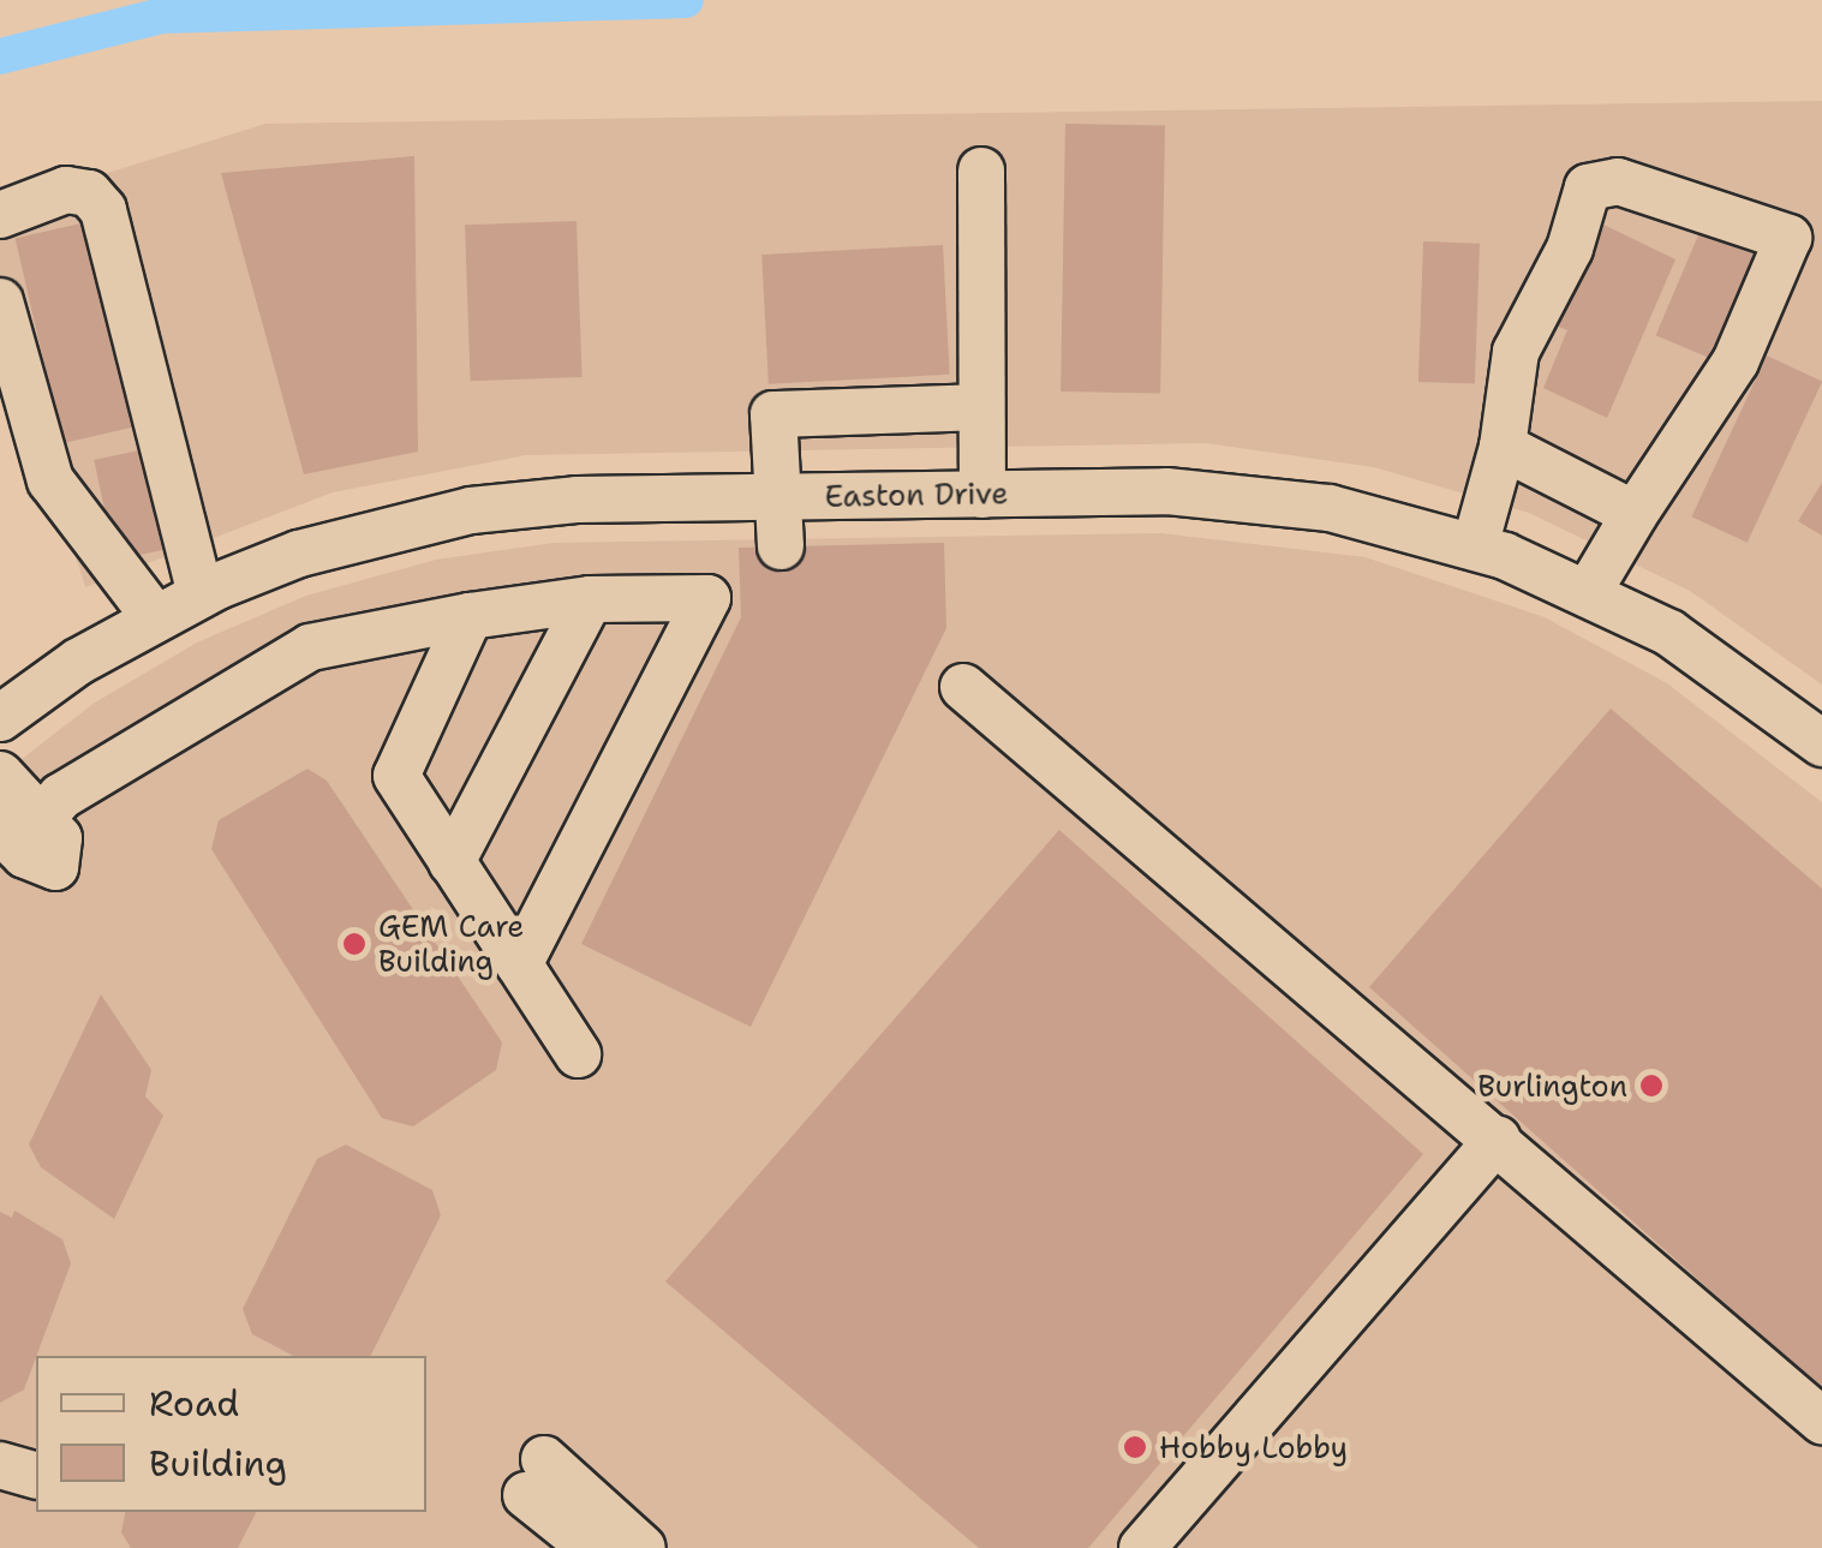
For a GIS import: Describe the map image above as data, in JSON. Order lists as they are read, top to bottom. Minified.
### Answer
{"streets":{"street":["Easton Drive"]},"places":["GEM Care Building","Burlington","Hobby Lobby"],"legend":["Road","Building"]}
